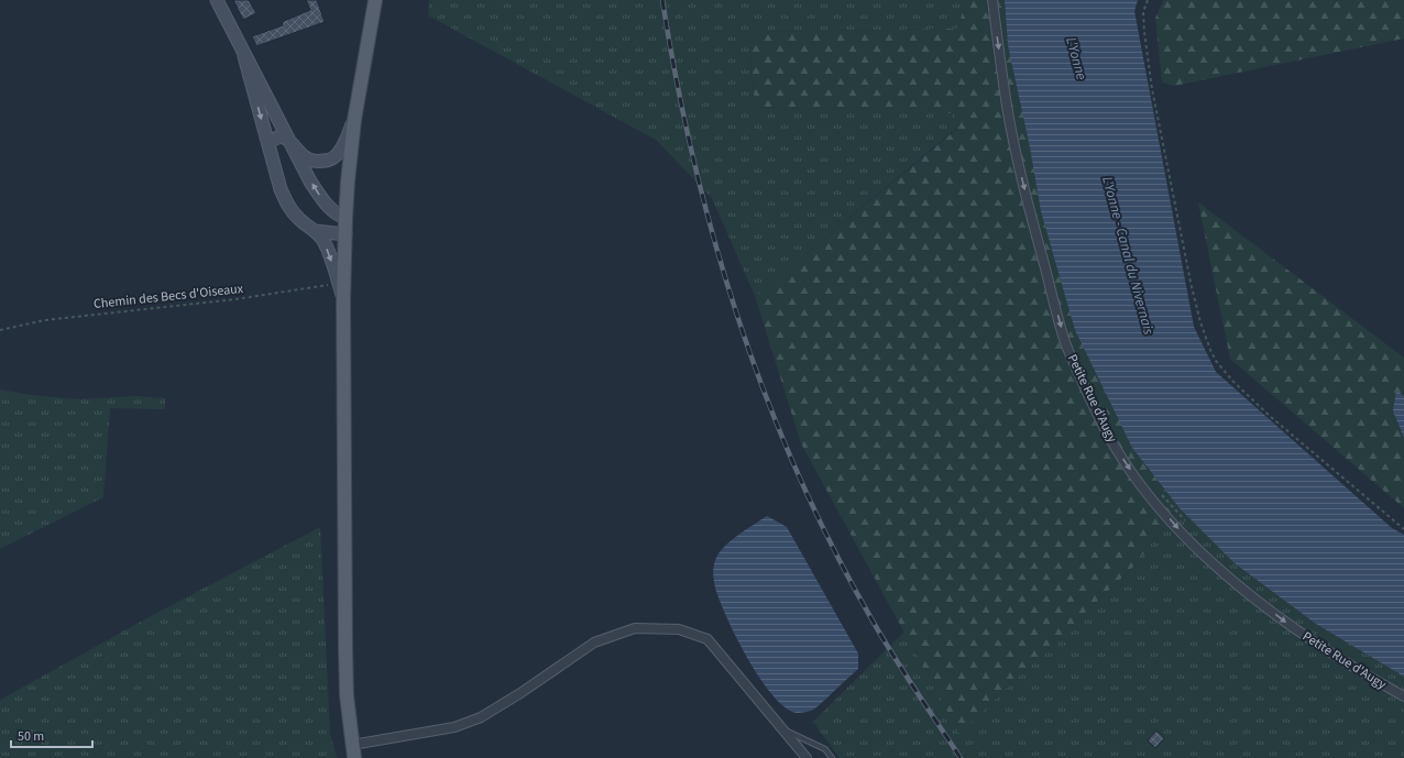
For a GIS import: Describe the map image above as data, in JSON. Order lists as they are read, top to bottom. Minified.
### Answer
{"streets":{"street":["Petite Rue d'Augy"],"path":["Chemin des Becs d'Oiseaux"]},"one_way":["Petite Rue d'Augy"],"water":["L'Yonne","L'Yonne - Canal du Nivernais"],"scale_bar":"50 m"}
